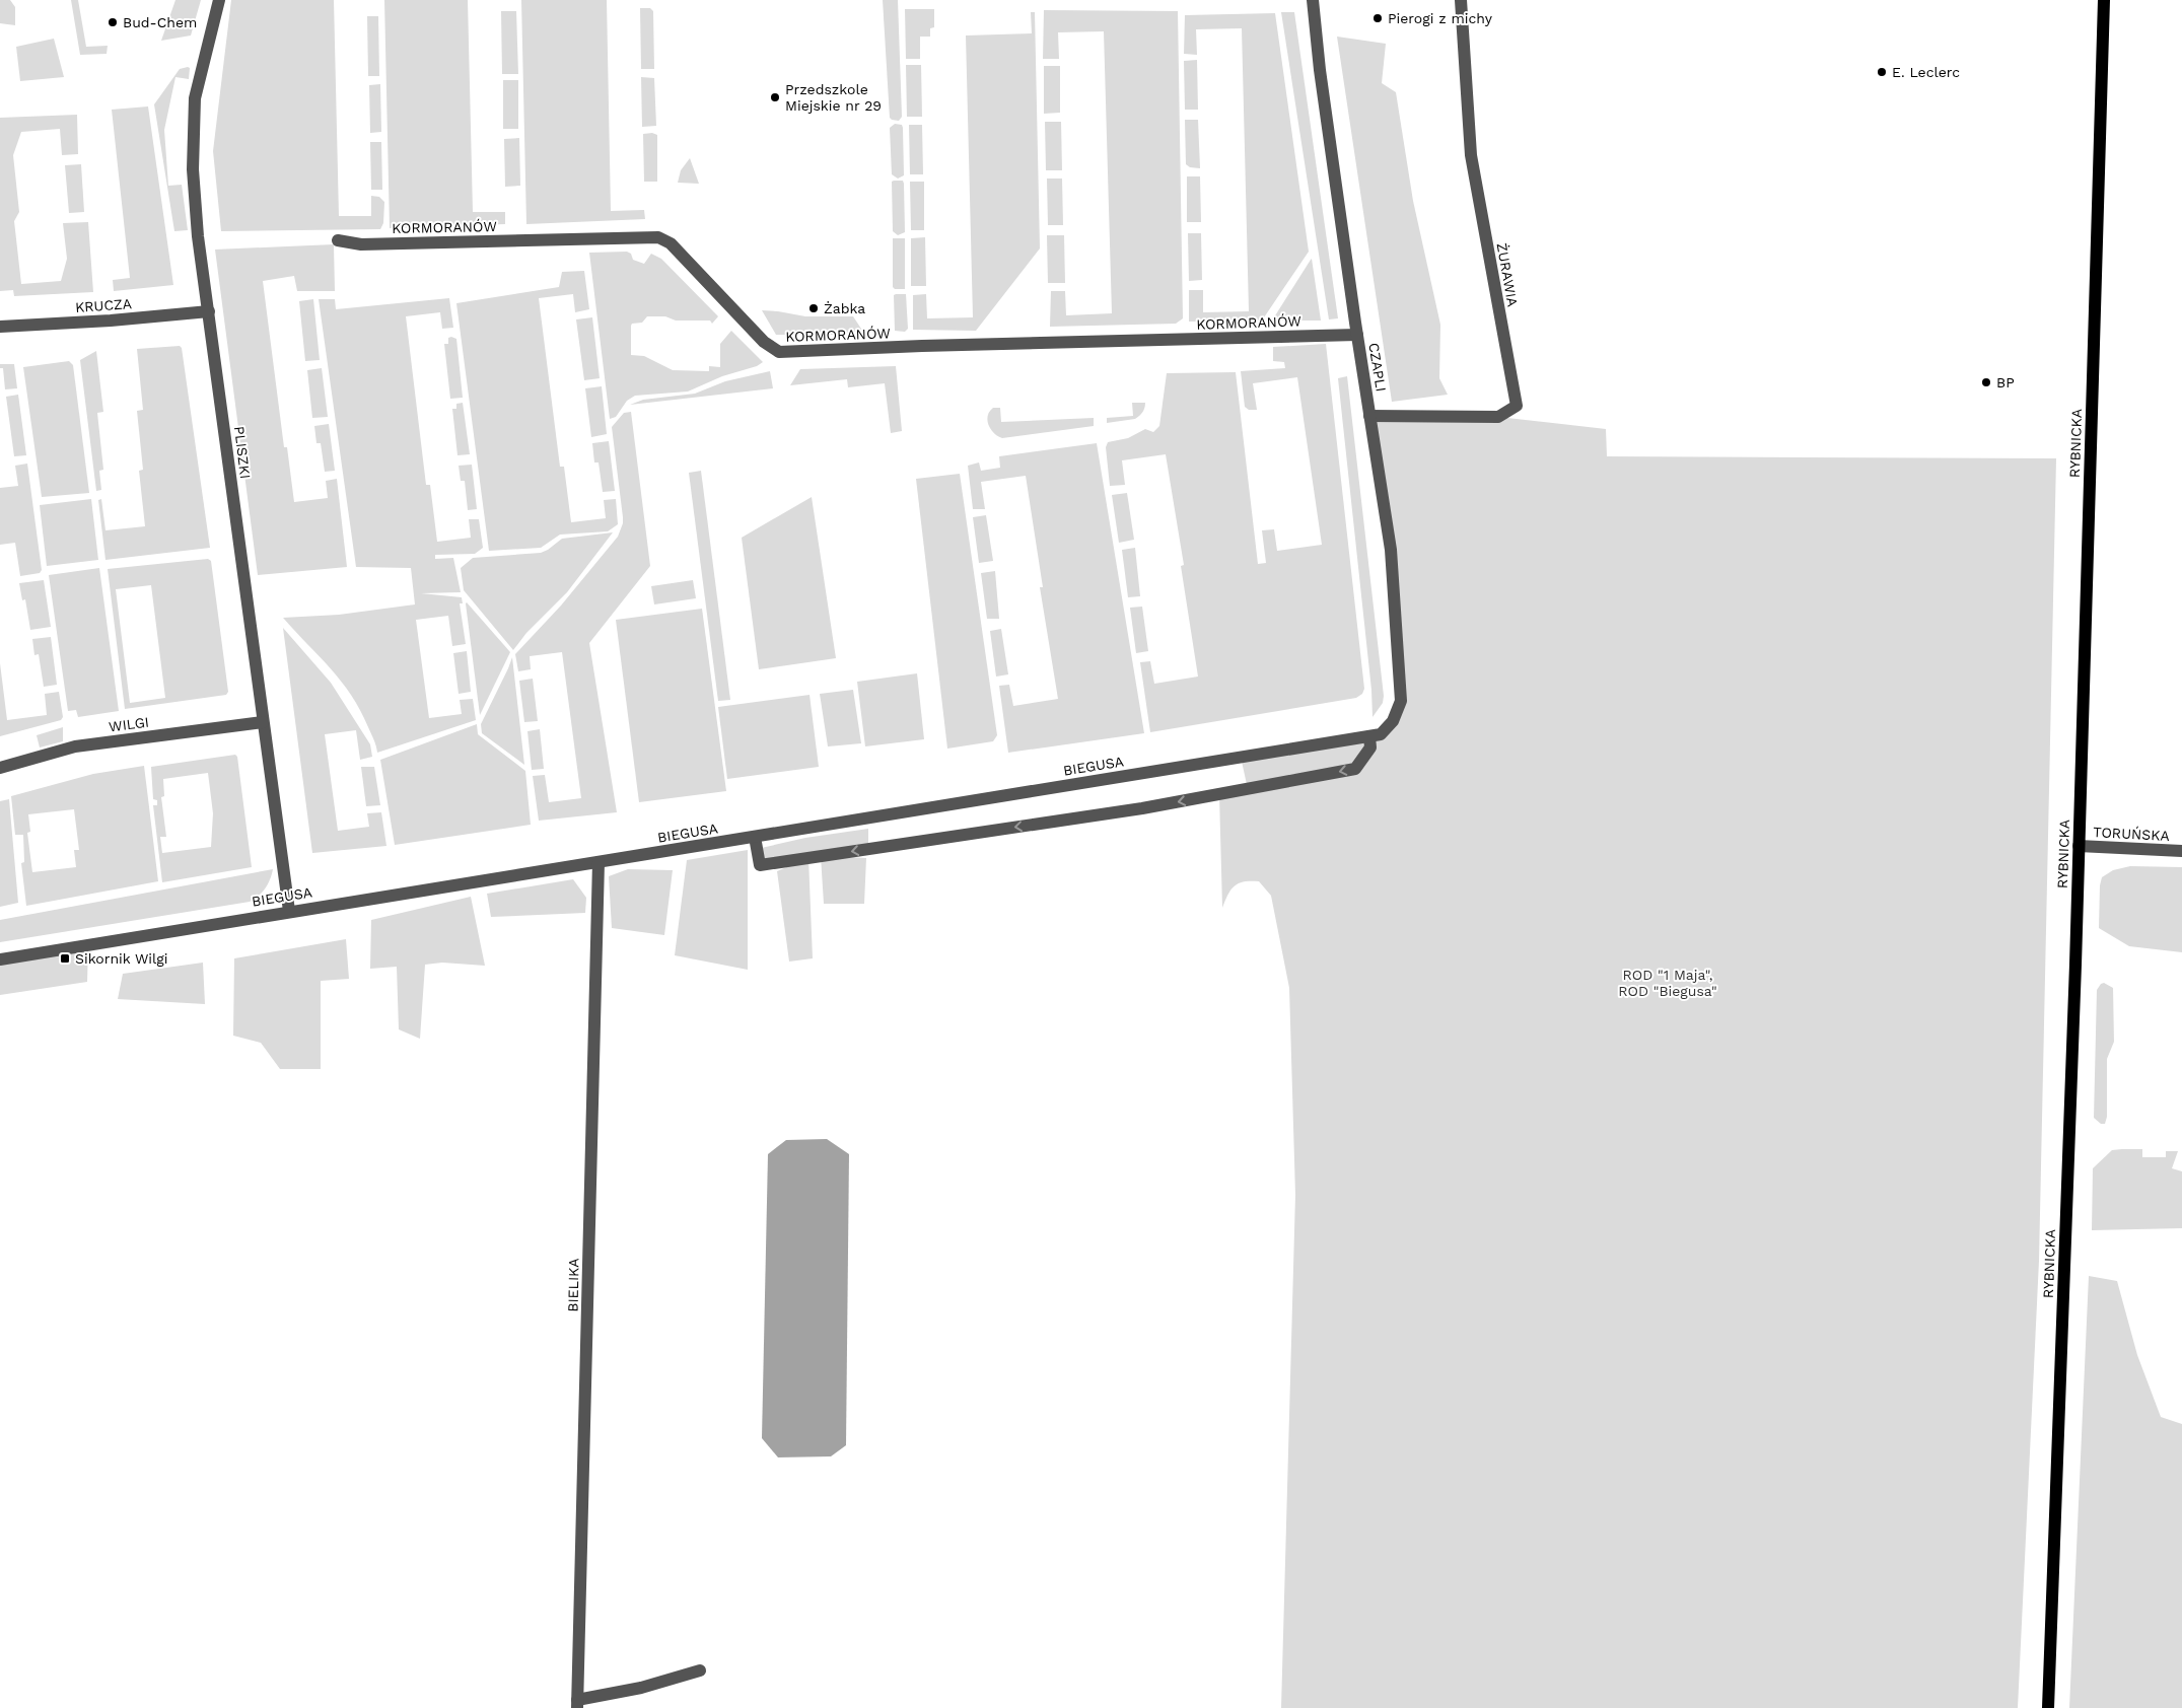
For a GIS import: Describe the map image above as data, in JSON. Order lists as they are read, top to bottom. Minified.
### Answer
{"streets":{"main road":["RYBNICKA"],"street":["KORMORANÓW","ŻURAWIA","KRUCZA","CZAPLI","PLISZKI","WILGI","BIEGUSA","TORUŃSKA","BIELIKA"]},"crossings":[["KORMORANÓW","CZAPLI"],["ŻURAWIA","CZAPLI"],["KRUCZA","PLISZKI"],["CZAPLI","BIEGUSA"],["RYBNICKA","TORUŃSKA"],["PLISZKI","WILGI"],["PLISZKI","BIEGUSA"],["BIEGUSA","BIELIKA"]],"one_way":["CZAPLI"],"parks":["ROD \"1 Maja\", ROD \"Biegusa\""],"places":{"other":["Pierogi z michy","Bud-Chem","E. Leclerc","Przedszkole Miejskie nr 29","Żabka","BP"],"transit":["Sikornik Wilgi"]}}
